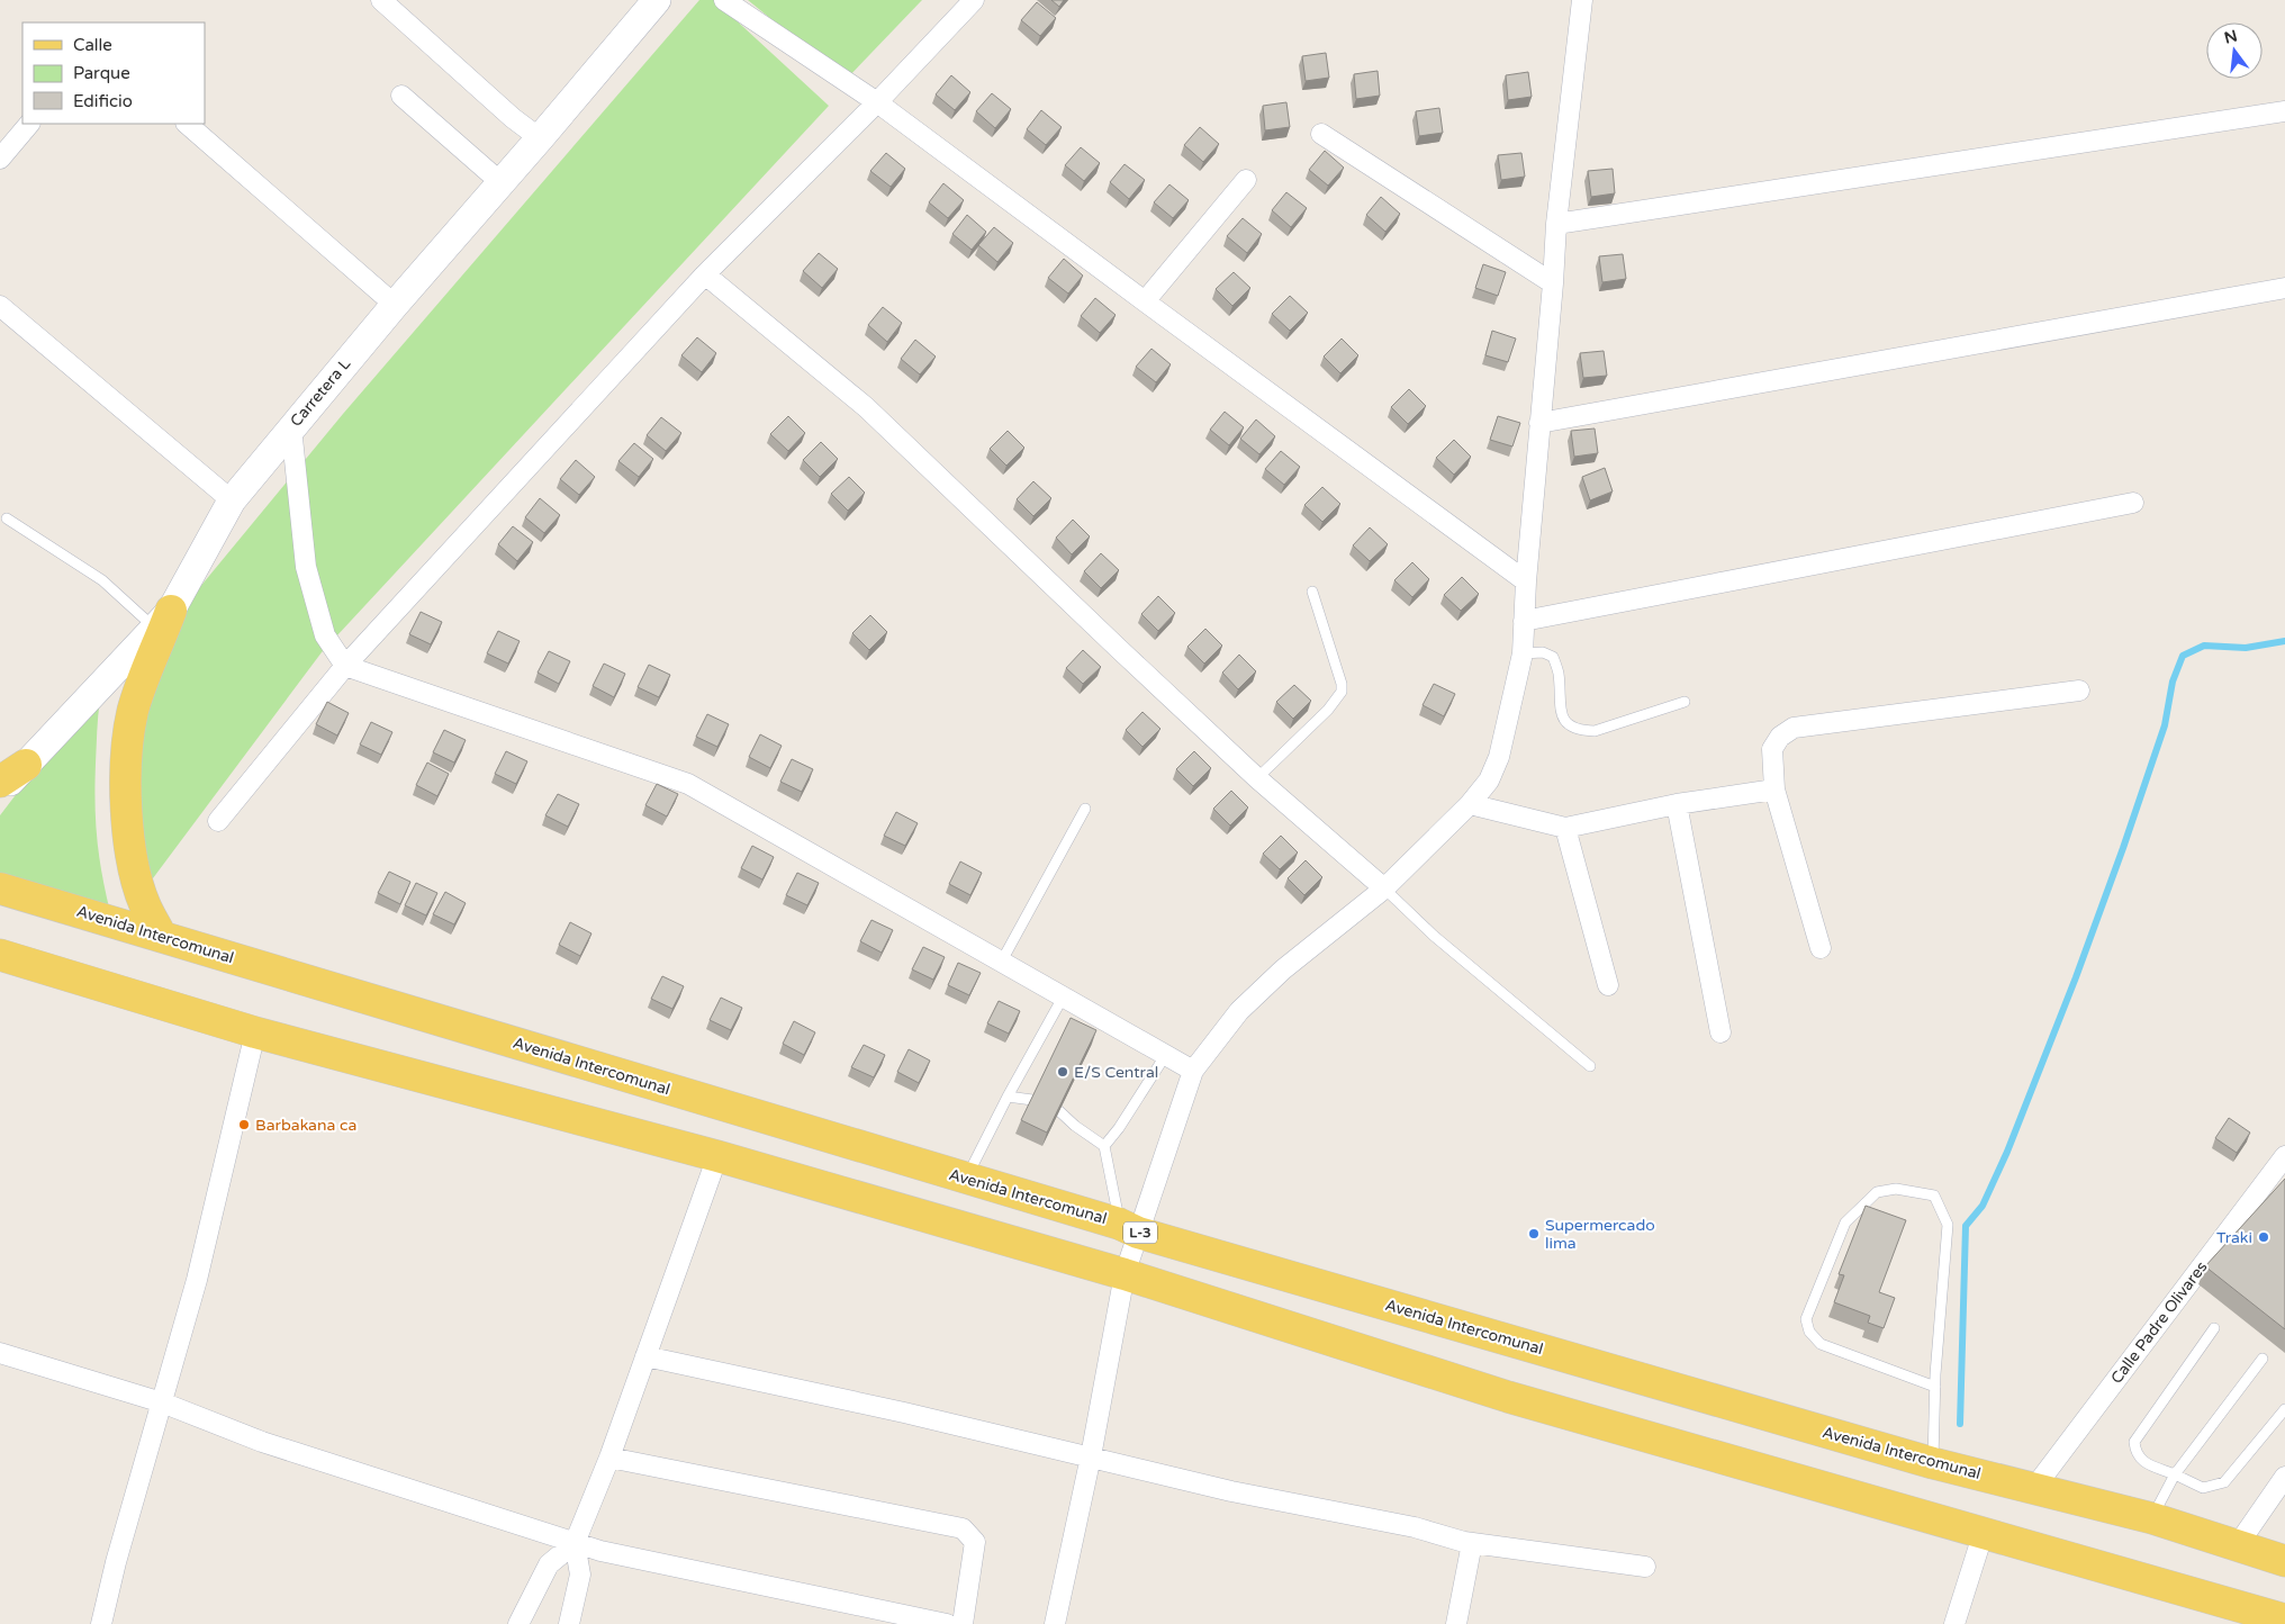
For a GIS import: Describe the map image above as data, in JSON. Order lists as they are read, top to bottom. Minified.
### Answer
{"streets":{"main road":["Avenida Intercomunal","L-3"],"street":["Carretera L","Calle Padre Olivares"]},"crossings":[["Avenida Intercomunal","Calle Padre Olivares"]],"places":["E/S Central","Barbakana ca","Supermercado lima","Traki"],"legend":["Calle","Parque","Edificio"],"north":"top"}
